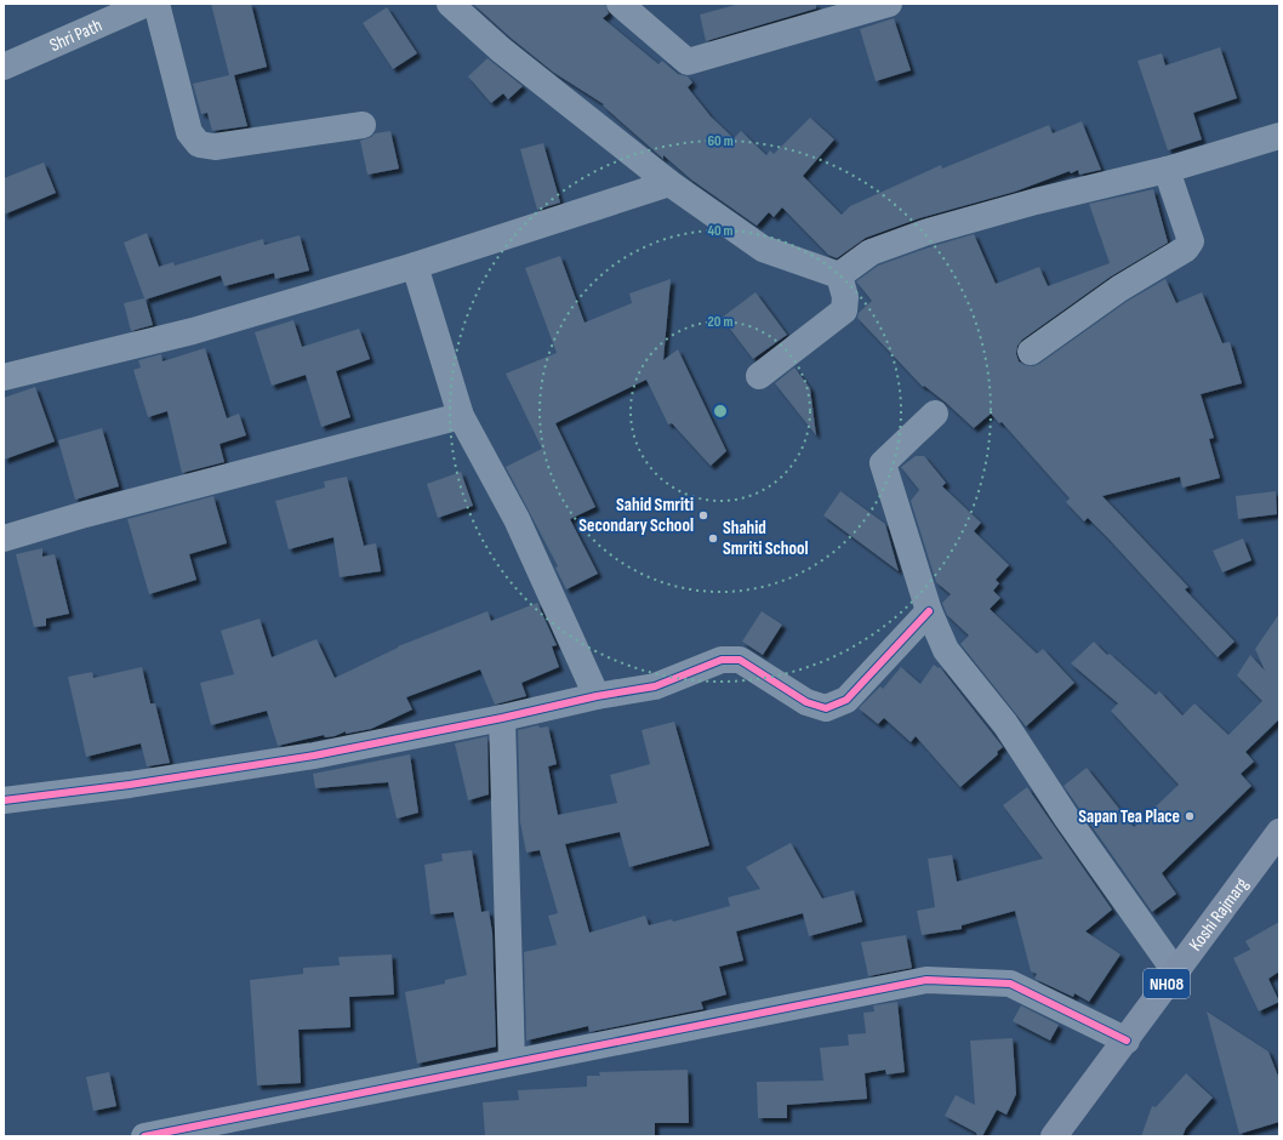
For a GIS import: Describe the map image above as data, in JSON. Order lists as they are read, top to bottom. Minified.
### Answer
{"streets":{"main road":["Koshi Rajmarg","NH08"],"street":["Shri Path"]},"places":["Sahid Smriti Secondary School","Shahid Smriti School","Sapan Tea Place"],"rings":["60 m","40 m","20 m"]}
